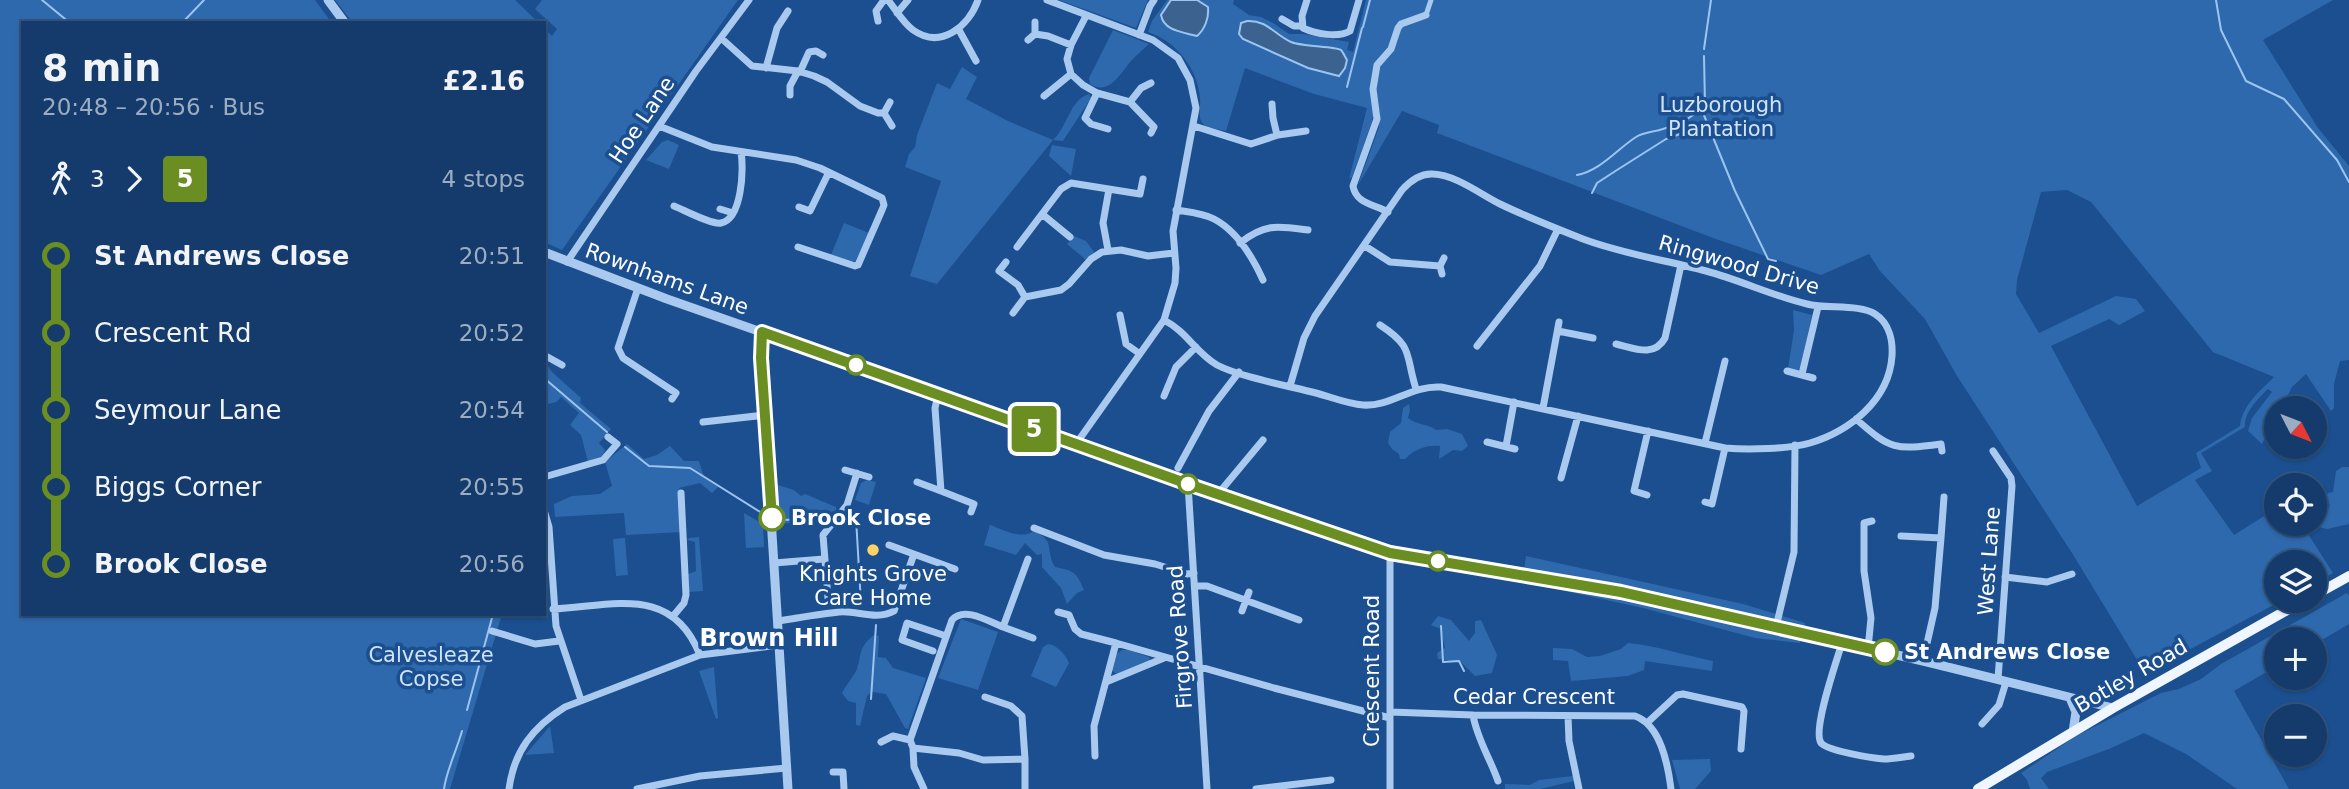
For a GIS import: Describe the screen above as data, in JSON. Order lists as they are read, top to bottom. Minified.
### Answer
{"streets":{"main road":["Botley Road"],"street":["Hoe Lane","Ringwood Drive","Rownhams Lane","West Lane","Firgrove Road","Crescent Road","Cedar Crescent"]},"crossings":[["Hoe Lane","Rownhams Lane"],["Rownhams Lane","West Lane"],["Rownhams Lane","Firgrove Road"],["Rownhams Lane","Crescent Road"],["Rownhams Lane","Botley Road"],["Firgrove Road","Cedar Crescent"],["Crescent Road","Cedar Crescent"]],"districts":["Brown Hill"],"parks":["Luzborough Plantation","Calvesleaze Copse"],"places":["Brook Close","Knights Grove Care Home","St Andrews Close"],"lines":["bus line 5"],"north":"bottom right","page":{"on_map":"5","heading":["8 min","20:48 – 20:56 · Bus","£2.16"],"legs":["3","5","4 stops"],"list":[{"name":"St Andrews Close","value":"20:51"},{"name":"Crescent Rd","value":"20:52"},{"name":"Seymour Lane","value":"20:54"},{"name":"Biggs Corner","value":"20:55"},{"name":"Brook Close","value":"20:56"}],"map_buttons":["+","−"]}}
